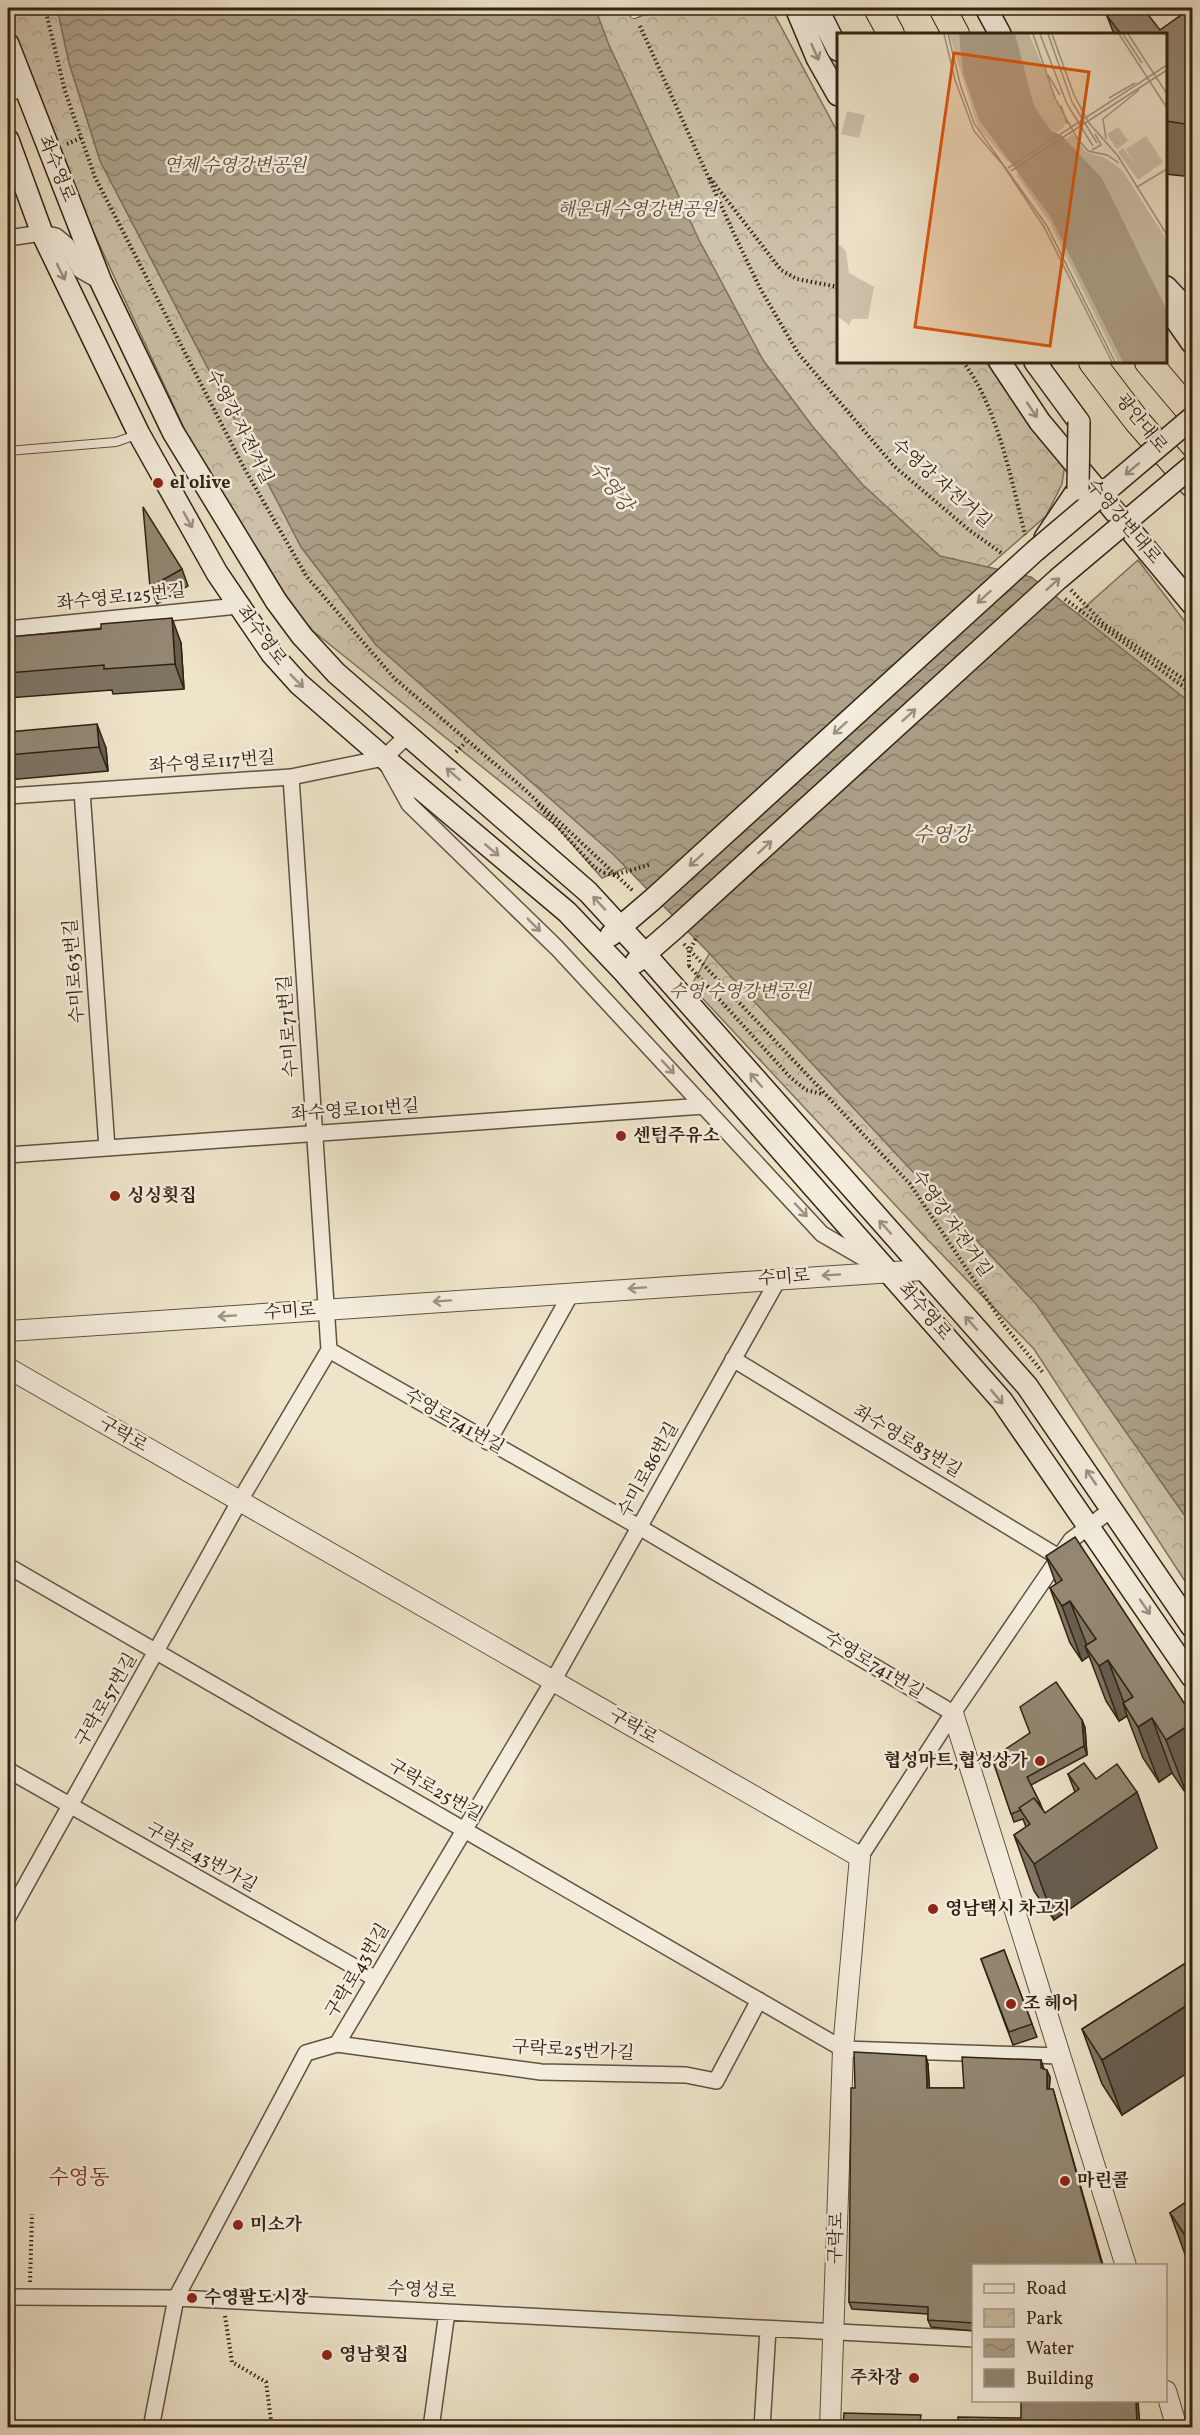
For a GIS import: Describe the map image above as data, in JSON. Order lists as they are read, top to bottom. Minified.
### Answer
{"streets":{"highway":["광안대로"],"main road":["좌수영로","수영강변대로"],"street":["좌수영로125번길","좌수영로117번길","수미로63번길","수미로71번길","좌수영로101번길","수미로","수영로741번길","구락로","좌수영로83번길","수미로86번길","구락로57번길","구락로25번길","구락로43번가길","구락로43번길","구락로25번가길","수영성로"],"path":["수영강 자전거길"]},"crossings":[["좌수영로","좌수영로125번길"],["좌수영로","좌수영로117번길"],["좌수영로","수미로"],["좌수영로117번길","수미로63번길"],["좌수영로117번길","수미로71번길"],["수미로63번길","좌수영로101번길"],["수미로71번길","좌수영로101번길"],["수미로71번길","수미로"],["수미로","수미로86번길"],["수영로741번길","수미로86번길"],["구락로","수미로86번길"],["구락로","구락로57번길"],["구락로","구락로25번길"],["구락로","구락로43번길"],["구락로","수영성로"],["좌수영로83번길","수미로86번길"],["수미로86번길","구락로43번길"],["구락로57번길","구락로25번길"],["구락로57번길","구락로43번가길"],["구락로25번길","구락로43번길"],["구락로25번길","구락로25번가길"],["구락로43번가길","구락로43번길"],["구락로43번길","구락로25번가길"],["구락로43번길","수영성로"]],"one_way":["수영강변대로","수미로"],"districts":["수영동"],"water":["수영강"],"parks":["연제 수영강변공원","해운대 수영강변공원","수영 수영강변공원"],"places":["el olive","센텀주유소","싱싱횟집","협성마트,협성상가","영남택시 차고지","조 헤어","마린콜","미소가","수영팔도시장","영남횟집","주차장"],"legend":["Road","Park","Water","Building"]}
